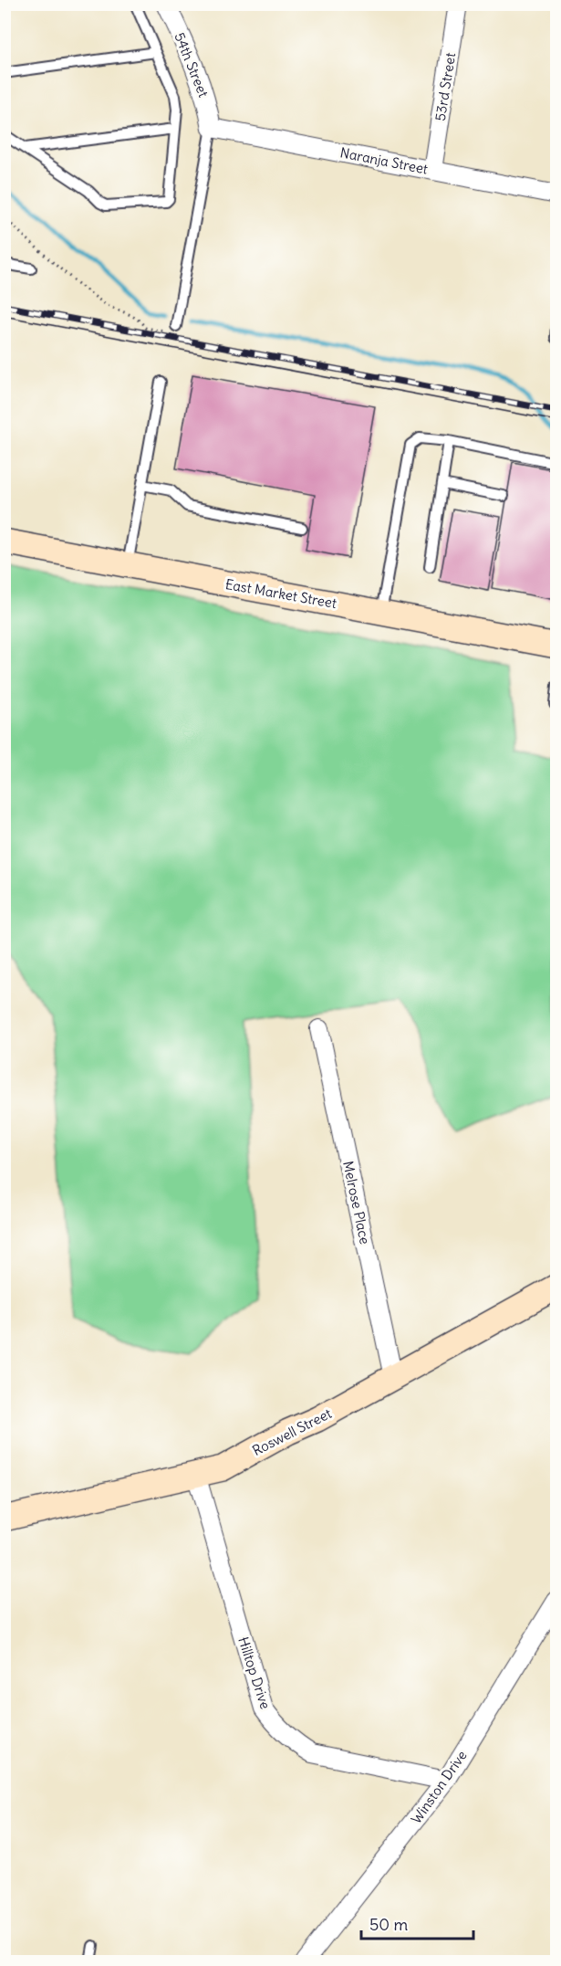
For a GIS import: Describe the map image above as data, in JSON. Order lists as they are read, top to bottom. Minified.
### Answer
{"streets":{"street":["54th Street","53rd Street","Naranja Street","East Market Street","Melrose Place","Roswell Street","Hilltop Drive","Winston Drive"]},"crossings":[["54th Street","Naranja Street"],["53rd Street","Naranja Street"],["Melrose Place","Roswell Street"],["Roswell Street","Hilltop Drive"],["Hilltop Drive","Winston Drive"]],"scale_bar":"50 m"}
